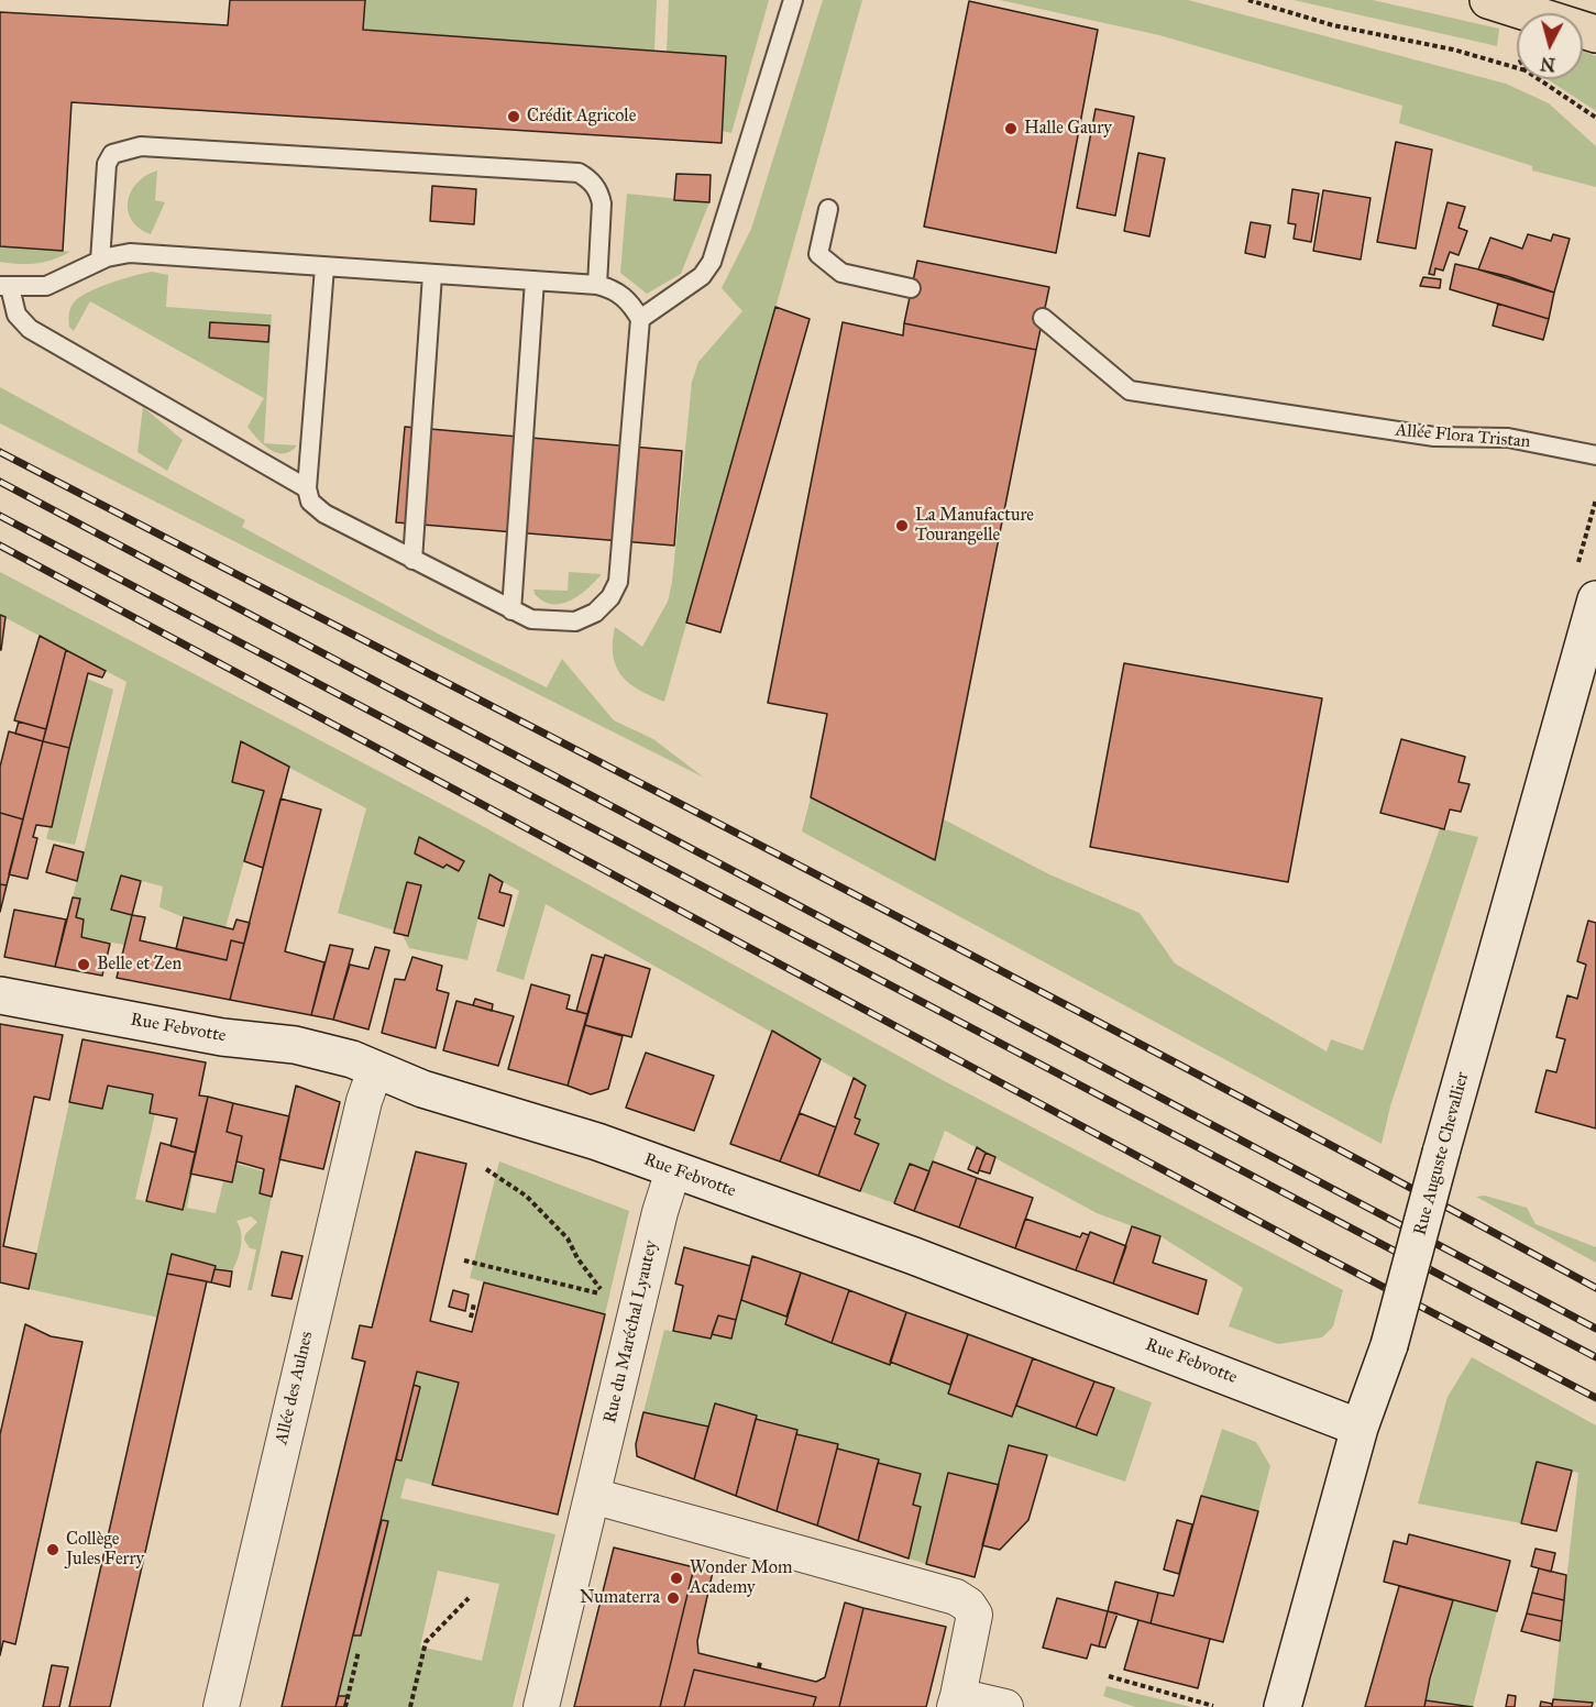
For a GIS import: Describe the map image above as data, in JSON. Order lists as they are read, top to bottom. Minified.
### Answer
{"streets":{"street":["Rue Febvotte","Rue Auguste Chevallier","Rue du Maréchal Lyautey","Allée des Aulnes"],"lane":["Allée Flora Tristan"]},"crossings":[["Rue Febvotte","Rue Auguste Chevallier"],["Rue Febvotte","Rue du Maréchal Lyautey"],["Rue Febvotte","Allée des Aulnes"]],"places":["Crédit Agricole","Halle Gaury","La Manufacture Tourangelle","Belle et Zen","Collège Jules Ferry","Wonder Mom Academy","Numaterra"],"north":"bottom"}
